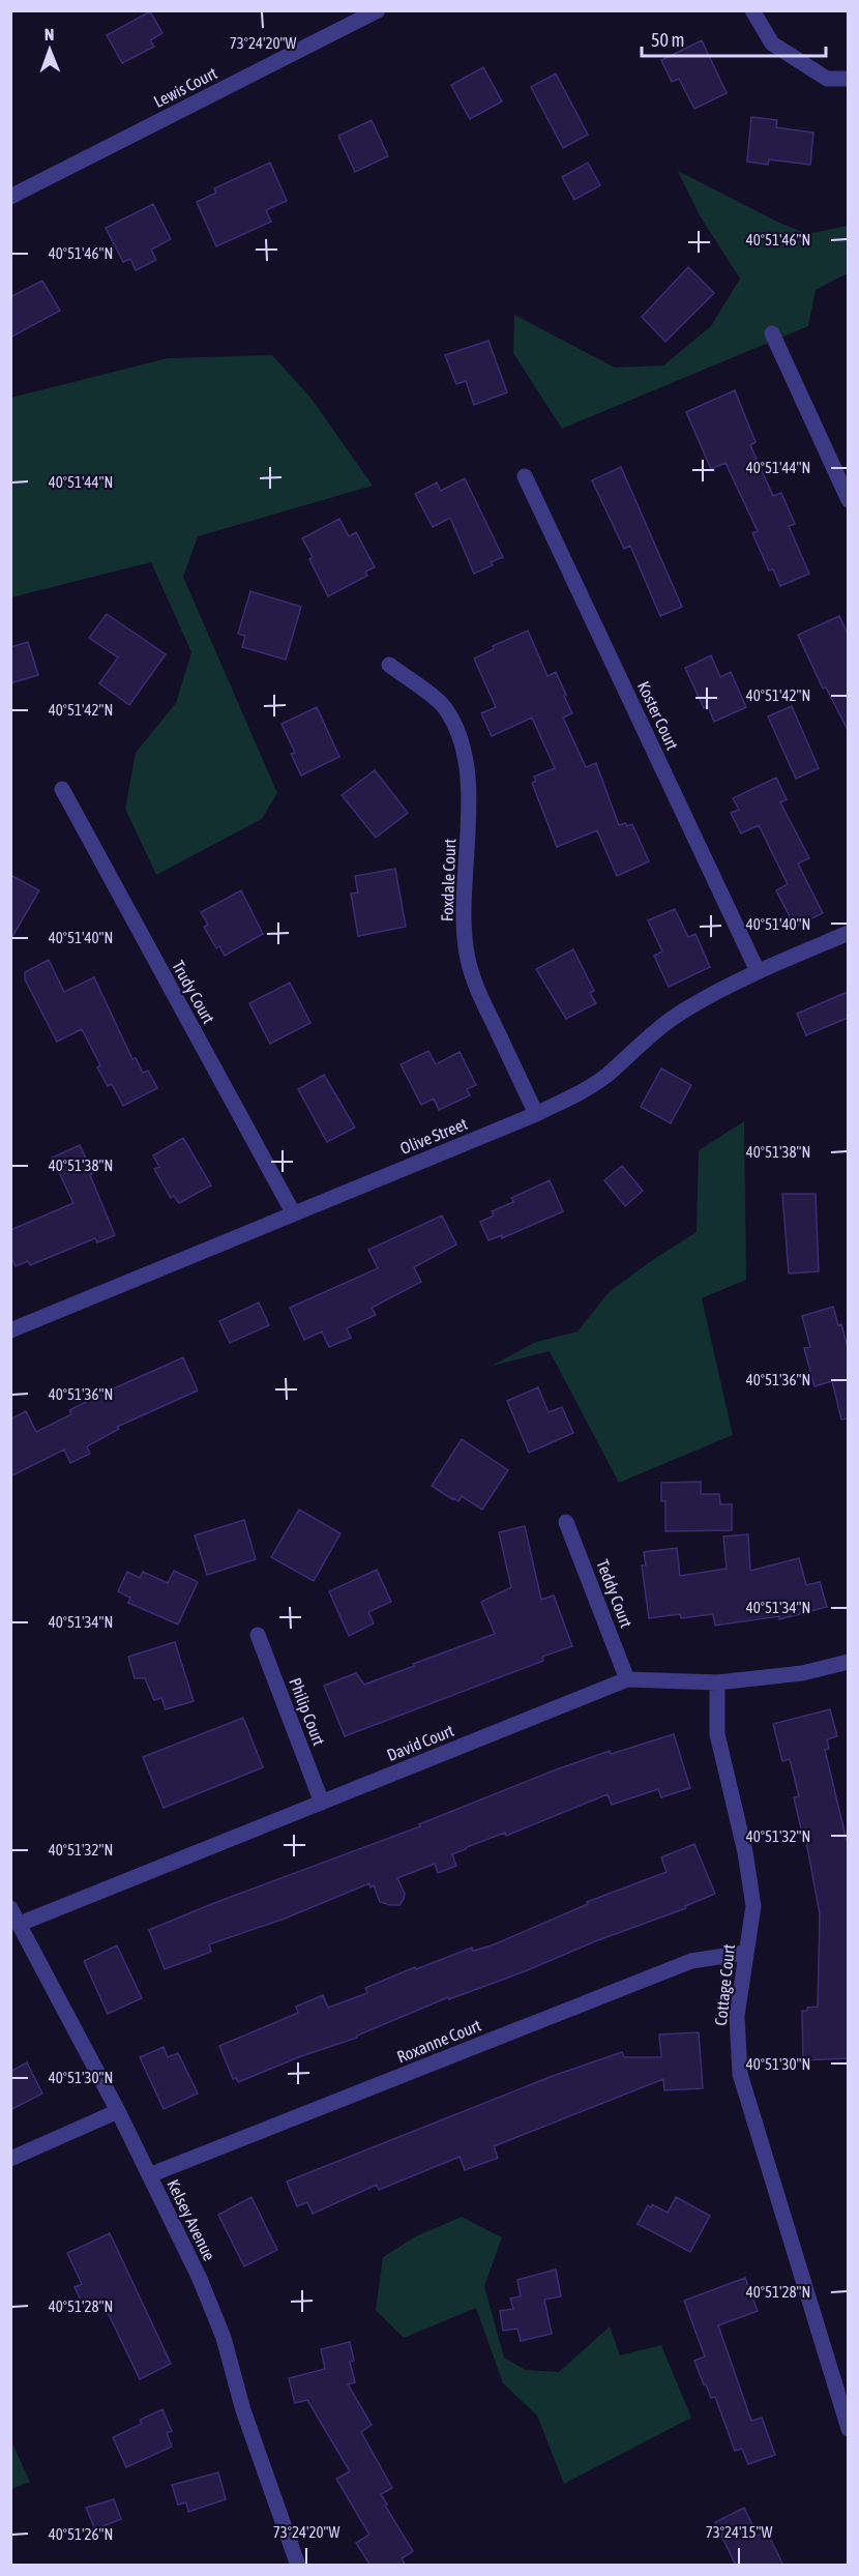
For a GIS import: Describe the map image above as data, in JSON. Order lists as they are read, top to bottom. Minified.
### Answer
{"streets":{"street":["Lewis Court","Koster Court","Foxdale Court","Trudy Court","Olive Street","Teddy Court","Philip Court","David Court","Cottage Court","Roxanne Court","Kelsey Avenue"]},"crossings":[["Koster Court","Olive Street"],["Foxdale Court","Olive Street"],["Trudy Court","Olive Street"],["Teddy Court","David Court"],["Philip Court","David Court"],["David Court","Cottage Court"],["David Court","Kelsey Avenue"],["Cottage Court","Roxanne Court"],["Roxanne Court","Kelsey Avenue"]],"scale_bar":"50 m","north":"top","coordinates":["73°24'20\"W","40°51'46\"N","40°51'44\"N","40°51'42\"N","40°51'40\"N","40°51'38\"N","40°51'36\"N","40°51'34\"N","40°51'32\"N","40°51'30\"N","40°51'28\"N","73°24'15\"W","40°51'26\"N"]}
